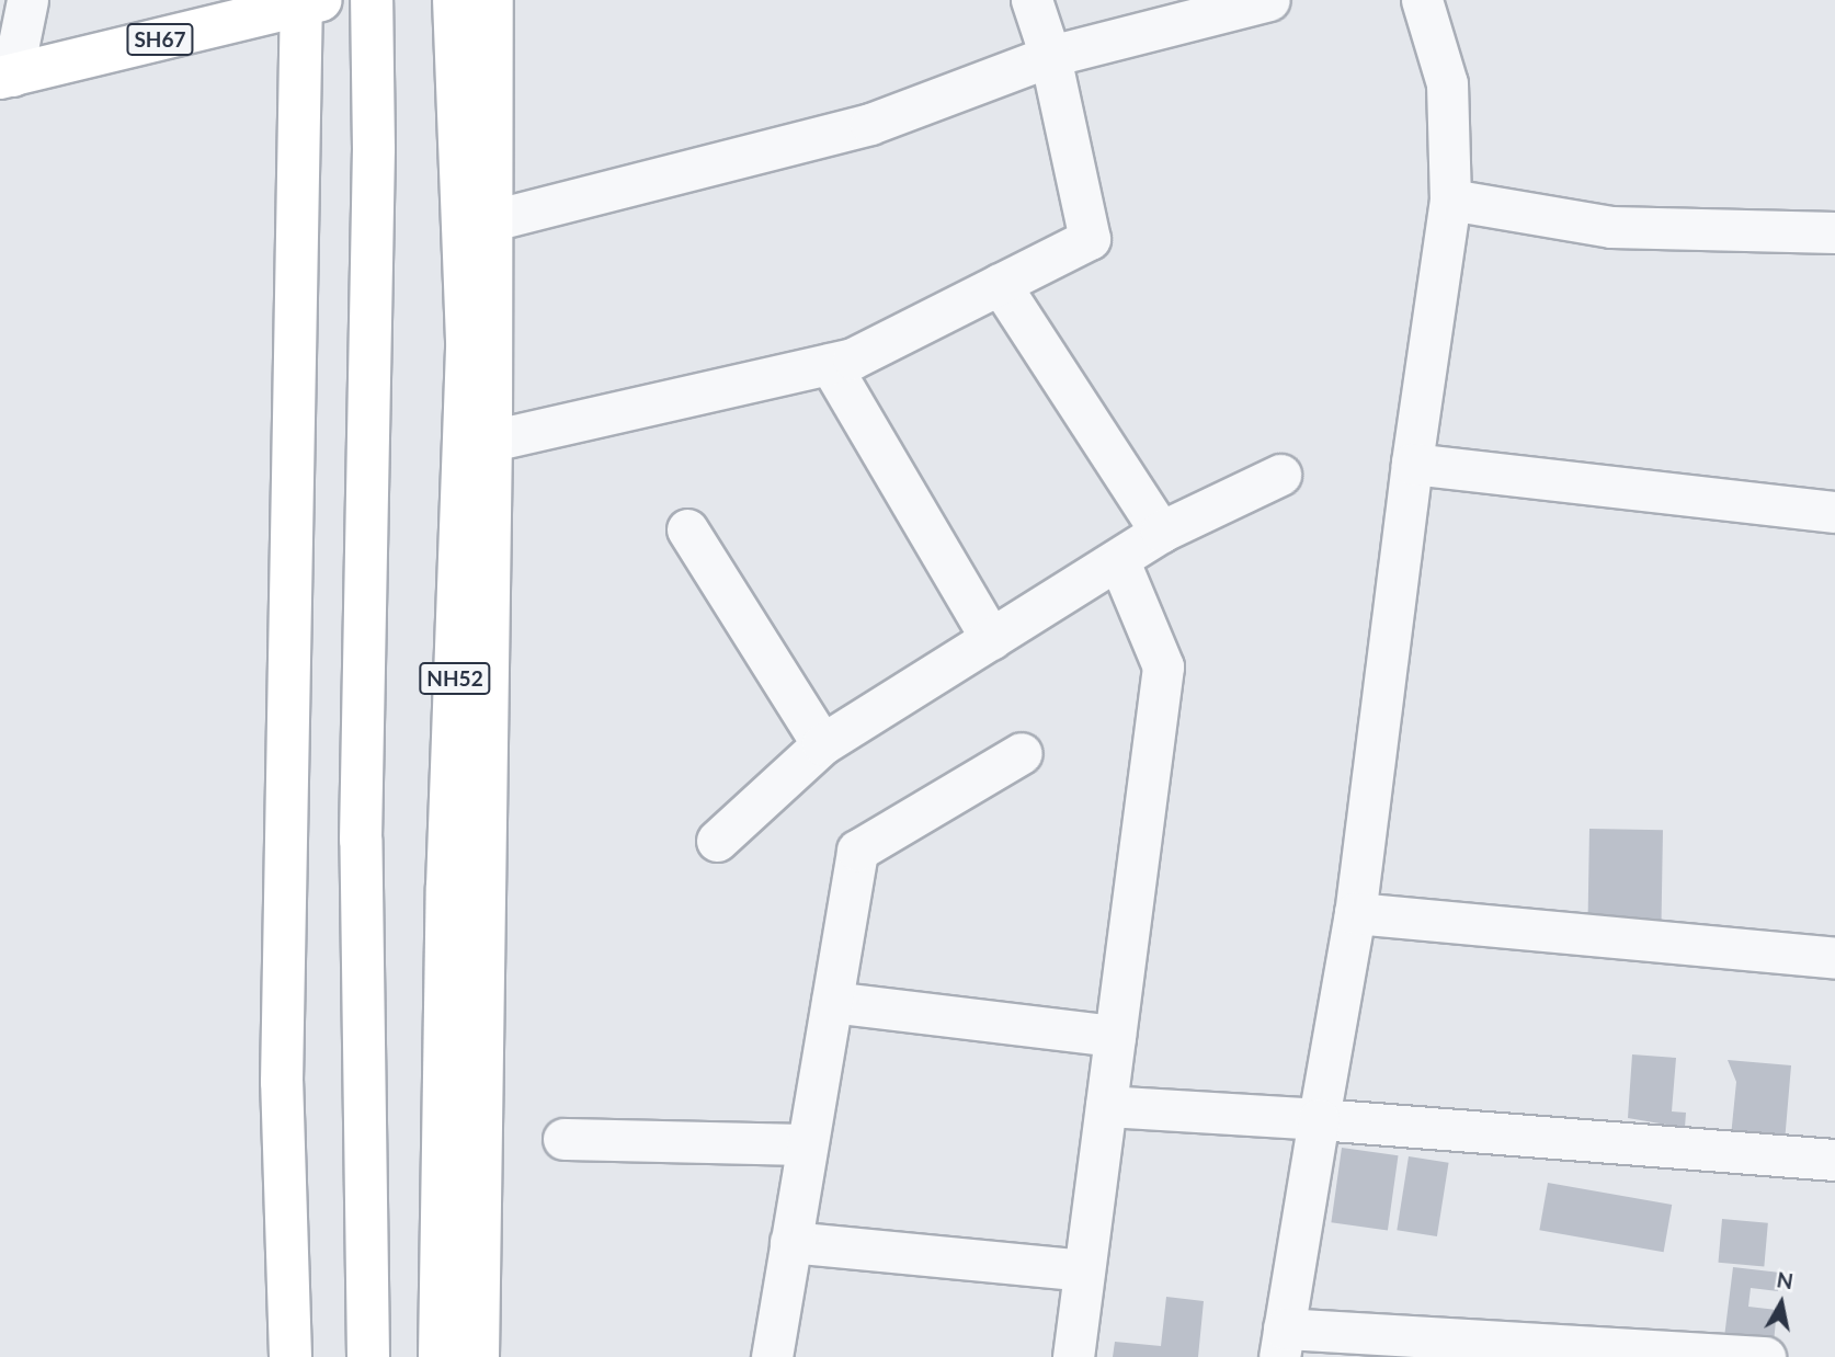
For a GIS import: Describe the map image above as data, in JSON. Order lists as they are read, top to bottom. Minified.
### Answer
{"streets":{"main road":["SH67","NH52"]},"north":"top"}
